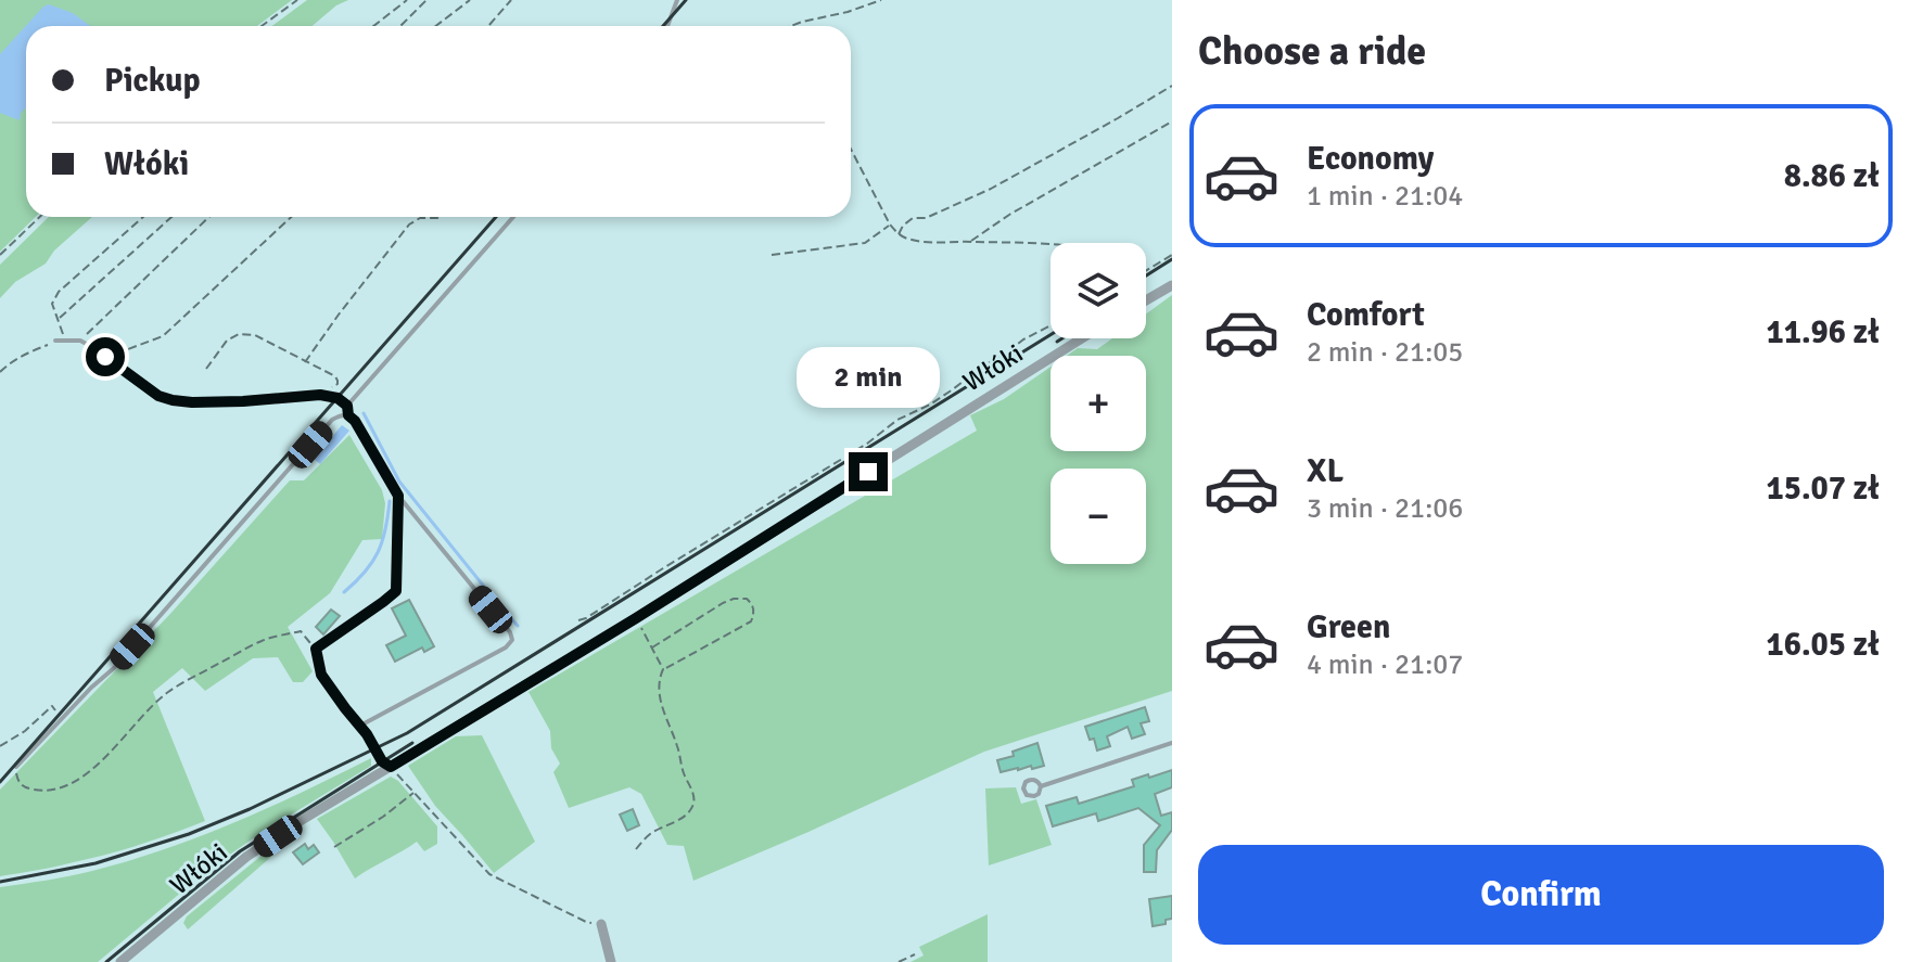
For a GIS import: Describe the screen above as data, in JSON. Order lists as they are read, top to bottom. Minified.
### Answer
{"streets":{"street":["Włóki"]},"page":{"heading":"Choose a ride","banner":["Pickup","Włóki"],"list":[{"name":"Economy","note":"1 min · 21:04","value":"8.86 zł"},{"name":"Comfort","note":"2 min · 21:05","value":"11.96 zł"},{"name":"XL","note":"3 min · 21:06","value":"15.07 zł"},{"name":"Green","note":"4 min · 21:07","value":"16.05 zł"}],"map_buttons":["+","−"],"bubble":"2 min","buttons":"Confirm"}}
